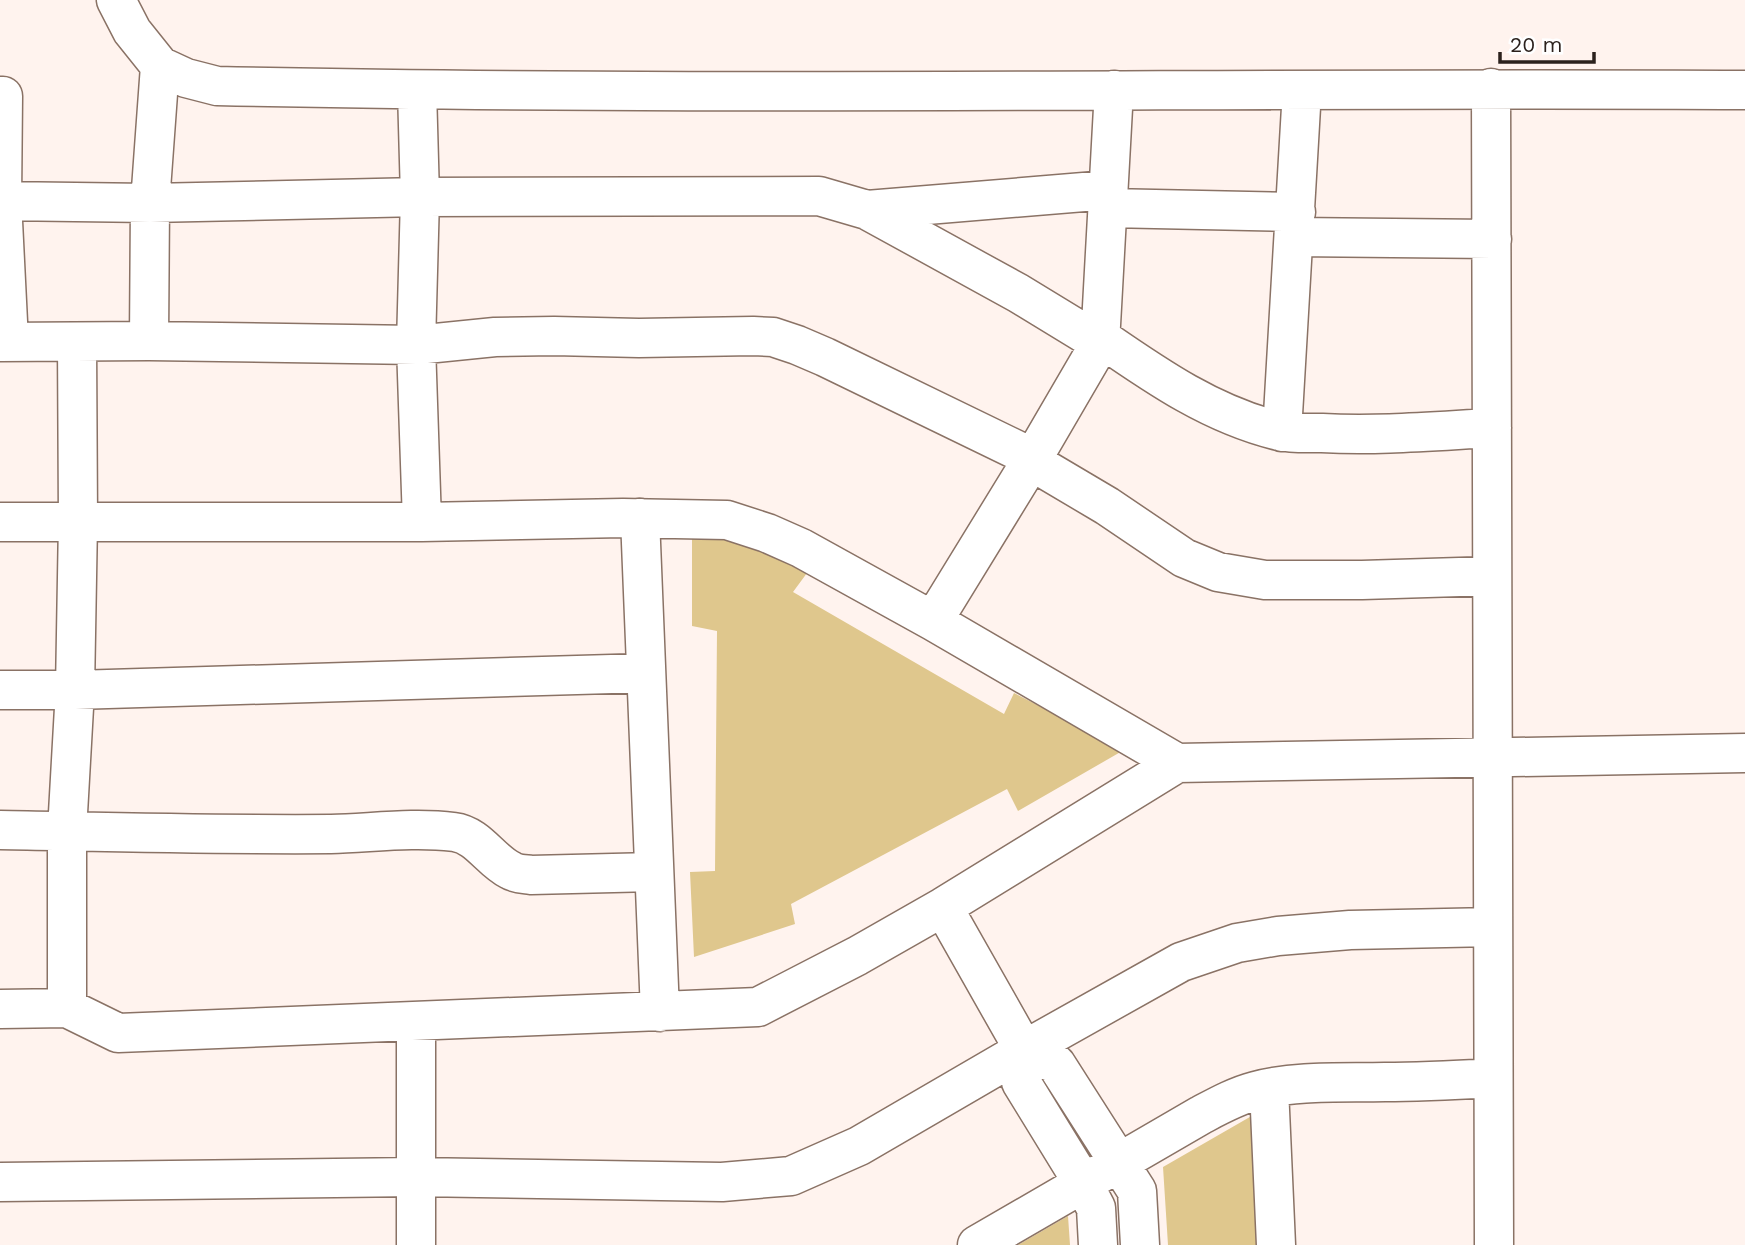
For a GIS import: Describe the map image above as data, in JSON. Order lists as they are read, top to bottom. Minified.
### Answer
{"scale_bar":"20 m"}
